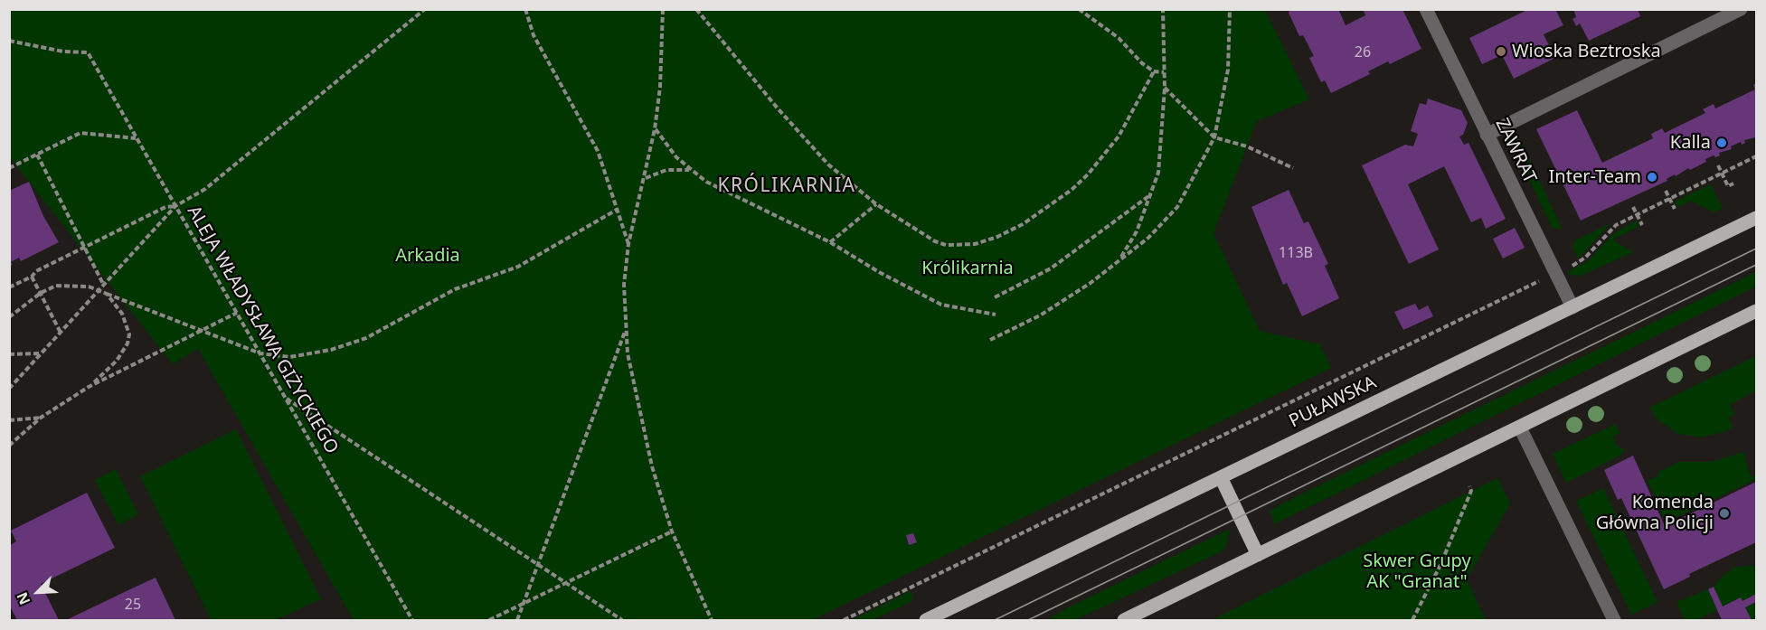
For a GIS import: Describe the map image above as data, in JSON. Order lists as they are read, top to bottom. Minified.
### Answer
{"streets":{"main road":["PUŁAWSKA"],"street":["ZAWRAT"],"path":["ALEJA WŁADYSŁAWA GIŻYCKIEGO"]},"crossings":[["ZAWRAT","PUŁAWSKA"]],"districts":["KRÓLIKARNIA"],"parks":["Arkadia","Królikarnia","Skwer Grupy AK \"Granat\""],"places":["Wioska Beztroska","Kalla","Inter-Team","Komenda Główna Policji"],"house_numbers":["26","113B","25"],"north":"bottom left"}
